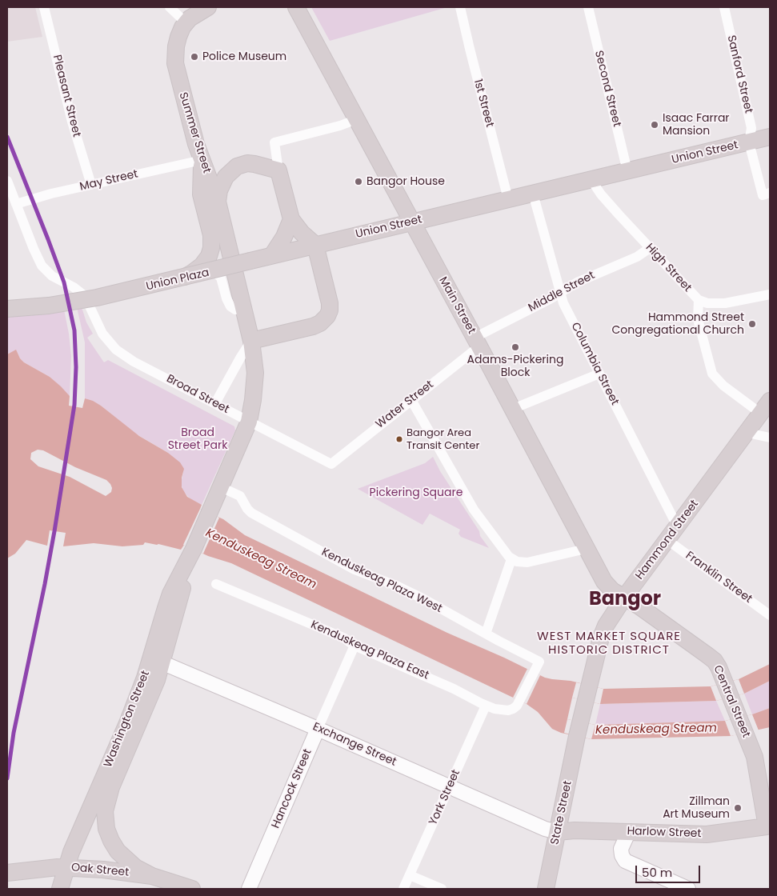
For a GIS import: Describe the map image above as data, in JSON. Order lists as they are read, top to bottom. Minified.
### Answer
{"streets":{"main road":["Summer Street","Union Street","Main Street","Hammond Street","Central Street","Washington Street","State Street","Harlow Street","Oak Street"],"street":["Sanford Street","Second Street","Pleasant Street","1st Street","May Street","High Street","Union Plaza","Middle Street","Columbia Street","Broad Street","Water Street","Franklin Street","Kenduskeag Plaza West","Kenduskeag Plaza East","Exchange Street","Hancock Street","York Street"]},"crossings":[["Sanford Street","Union Street"],["Second Street","Union Street"],["Pleasant Street","May Street"],["1st Street","Union Street"],["Summer Street","May Street"],["Summer Street","Union Plaza"],["Summer Street","Washington Street"],["Union Street","High Street"],["Union Street","Main Street"],["Union Street","Columbia Street"],["High Street","Middle Street"],["Union Plaza","Broad Street"],["Middle Street","Main Street"],["Middle Street","Columbia Street"],["Middle Street","Water Street"],["Main Street","Water Street"],["Main Street","Hammond Street"],["Main Street","Central Street"],["Columbia Street","Hammond Street"],["Broad Street","Water Street"],["Broad Street","Washington Street"],["Hammond Street","Franklin Street"],["Hammond Street","Central Street"],["Hammond Street","State Street"],["Kenduskeag Plaza West","Kenduskeag Plaza East"],["Kenduskeag Plaza West","Washington Street"],["Kenduskeag Plaza East","Hancock Street"],["Kenduskeag Plaza East","York Street"],["Central Street","Harlow Street"],["Washington Street","Exchange Street"],["Washington Street","Oak Street"],["Exchange Street","Hancock Street"],["Exchange Street","York Street"],["Exchange Street","State Street"],["Exchange Street","Harlow Street"],["State Street","Harlow Street"]],"districts":["Bangor","WEST MARKET SQUARE HISTORIC DISTRICT"],"water":["Kenduskeag Stream"],"parks":["Broad Street Park","Pickering Square"],"places":["Police Museum","Isaac Farrar Mansion","Bangor House","Hammond Street Congregational Church","Adams-Pickering Block","Bangor Area Transit Center","Zillman Art Museum"],"scale_bar":"50 m"}
